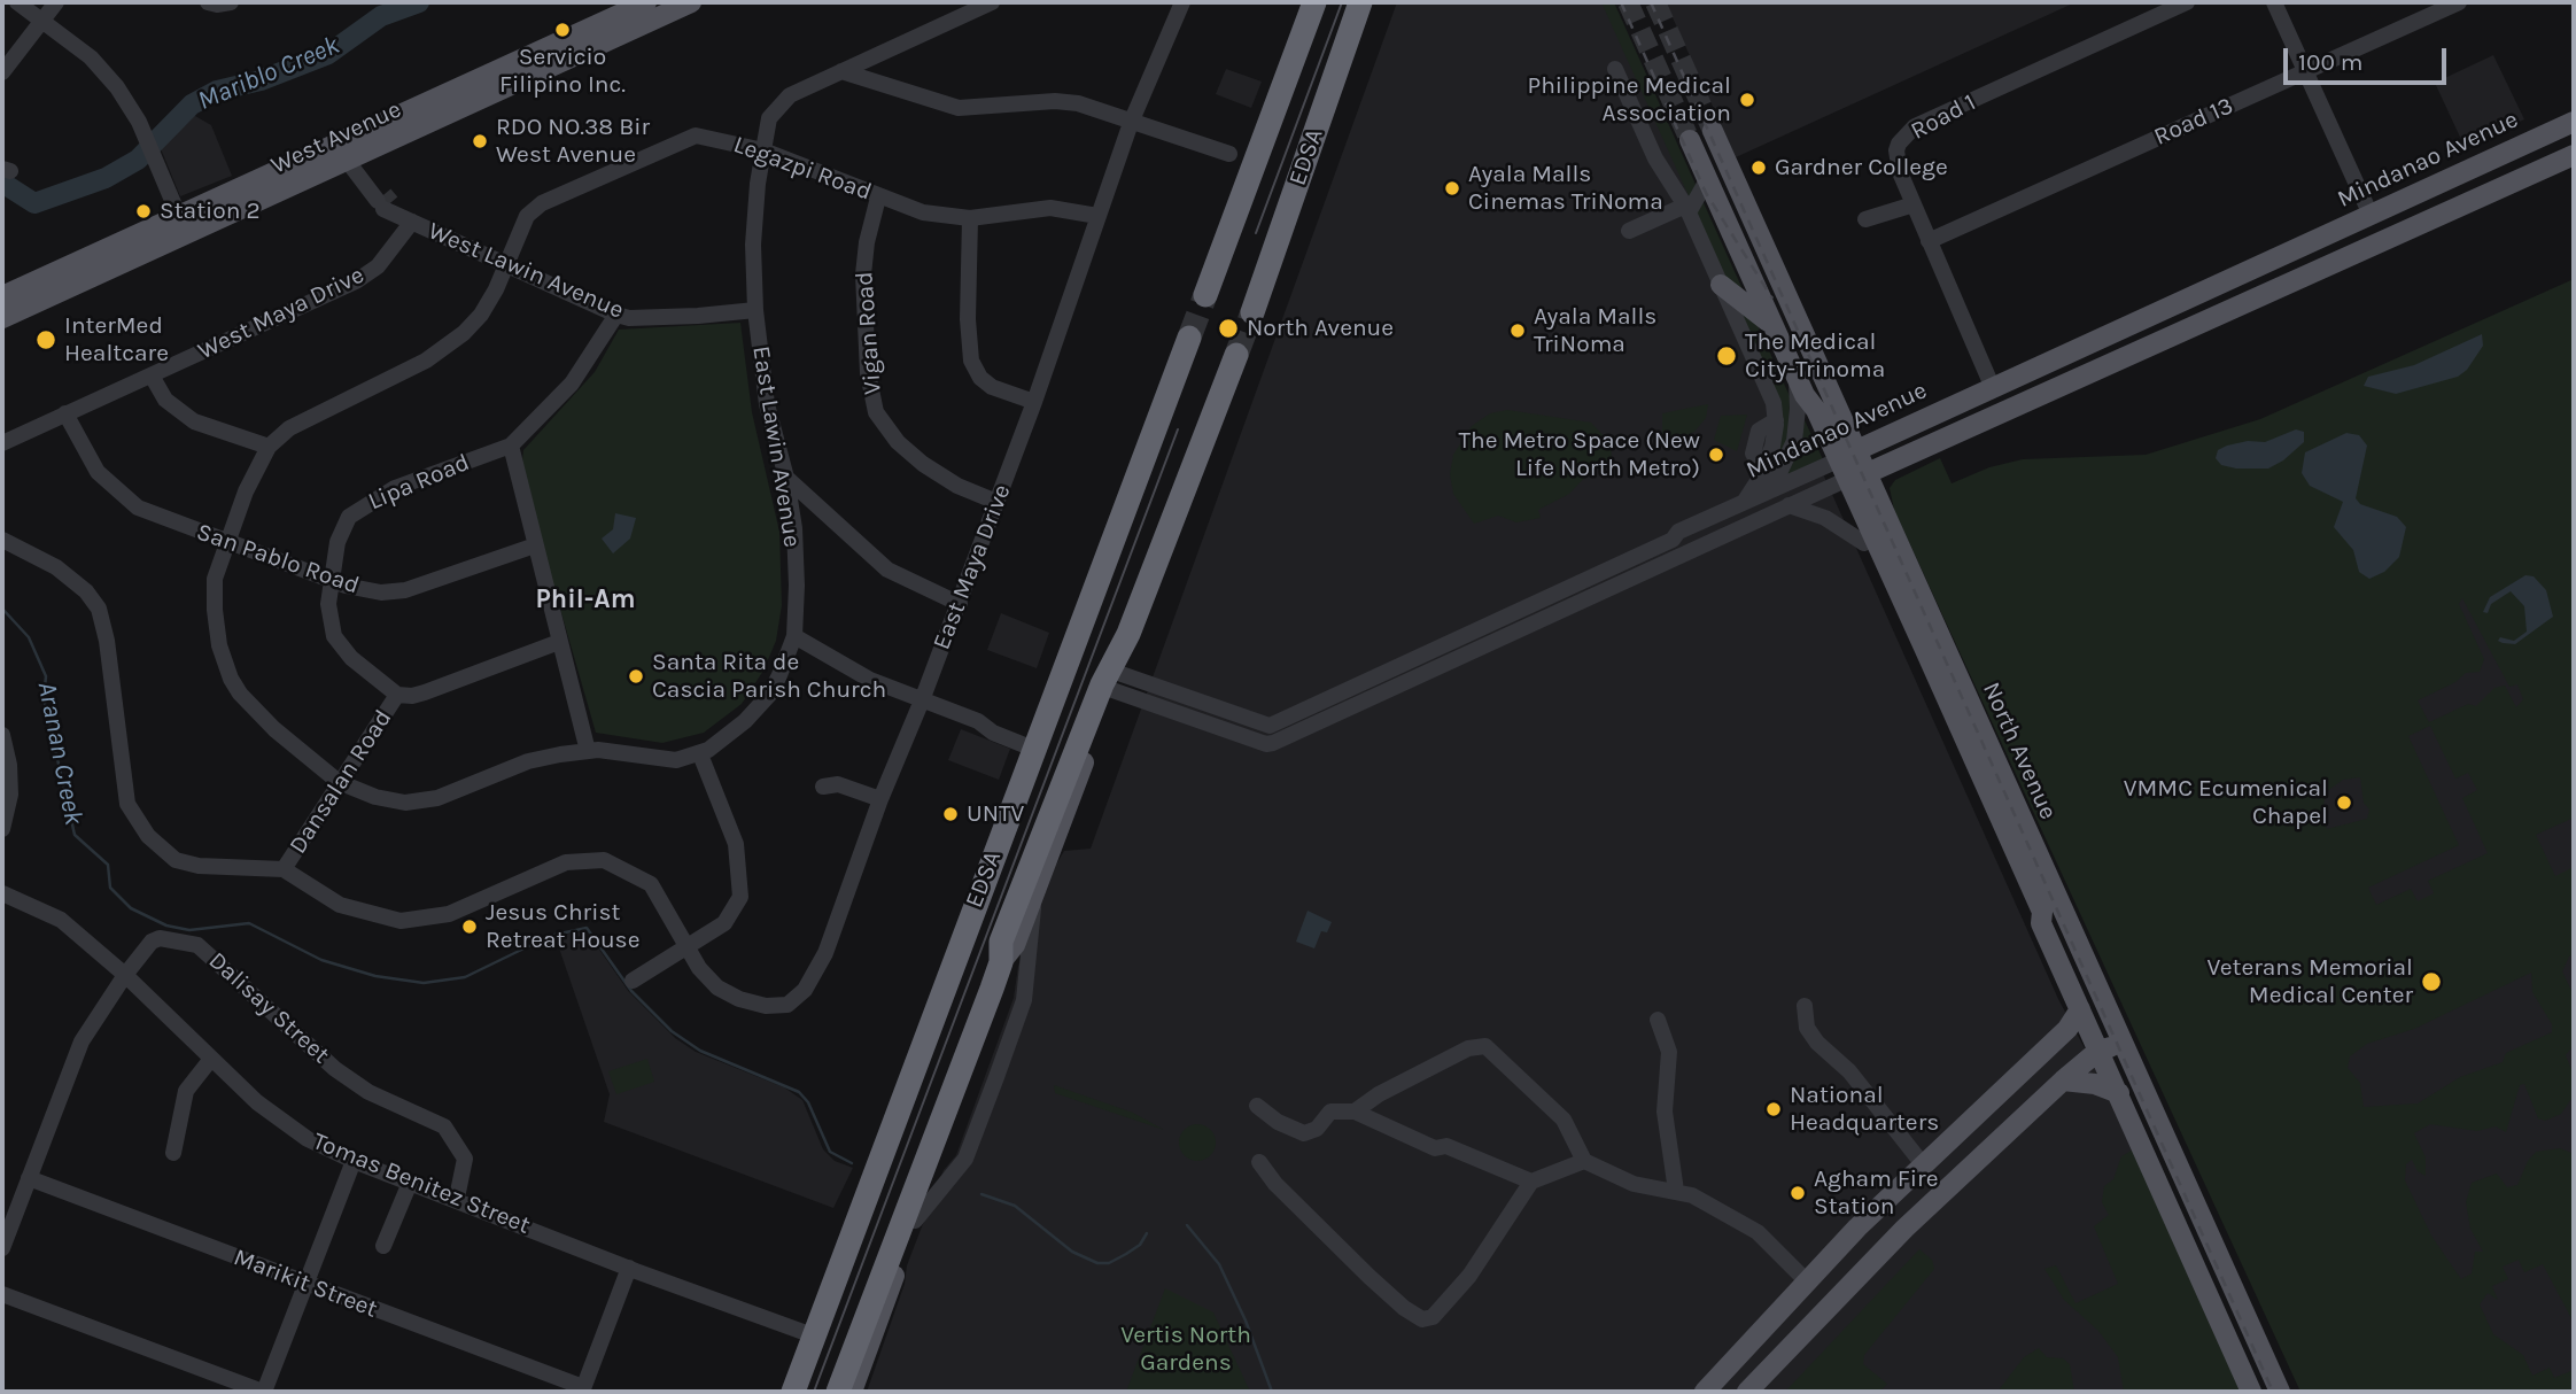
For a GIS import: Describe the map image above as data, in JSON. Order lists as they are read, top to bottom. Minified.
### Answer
{"streets":{"highway":["EDSA"],"main road":["West Avenue","Mindanao Avenue","North Avenue"],"street":["Road 1","Road 13","Legazpi Road","West Lawin Avenue","West Maya Drive","Vigan Road","East Lawin Avenue","Lipa Road","San Pablo Road","East Maya Drive","Dansalan Road","Dalisay Street","Tomas Benitez Street","Marikit Street"]},"crossings":[["Road 1","Road 13"],["Road 1","Mindanao Avenue"],["West Avenue","West Lawin Avenue"],["EDSA","Mindanao Avenue"],["EDSA","Tomas Benitez Street"],["Mindanao Avenue","North Avenue"],["Legazpi Road","West Lawin Avenue"],["Legazpi Road","Vigan Road"],["Legazpi Road","East Lawin Avenue"],["Legazpi Road","East Maya Drive"],["West Lawin Avenue","West Maya Drive"],["West Lawin Avenue","East Lawin Avenue"],["West Lawin Avenue","Lipa Road"],["West Maya Drive","San Pablo Road"],["Vigan Road","East Maya Drive"],["Lipa Road","San Pablo Road"],["Lipa Road","Dansalan Road"],["East Maya Drive","Dansalan Road"],["Dalisay Street","Tomas Benitez Street"],["Dalisay Street","Marikit Street"]],"districts":["Phil-Am"],"water":["Mariblo Creek","Aranan Creek"],"parks":["Vertis North Gardens"],"places":["Servicio Filipino Inc.","Philippine Medical Association","RDO NO.38 Bir West Avenue","Gardner College","Ayala Malls Cinemas TriNoma","Station 2","North Avenue","Ayala Malls TriNoma","InterMed Healtcare","The Medical City-Trinoma","The Metro Space (New Life North Metro)","Santa Rita de Cascia Parish Church","VMMC Ecumenical Chapel","UNTV","Jesus Christ Retreat House","Veterans Memorial Medical Center","National Headquarters","Agham Fire Station"],"scale_bar":"100 m"}
